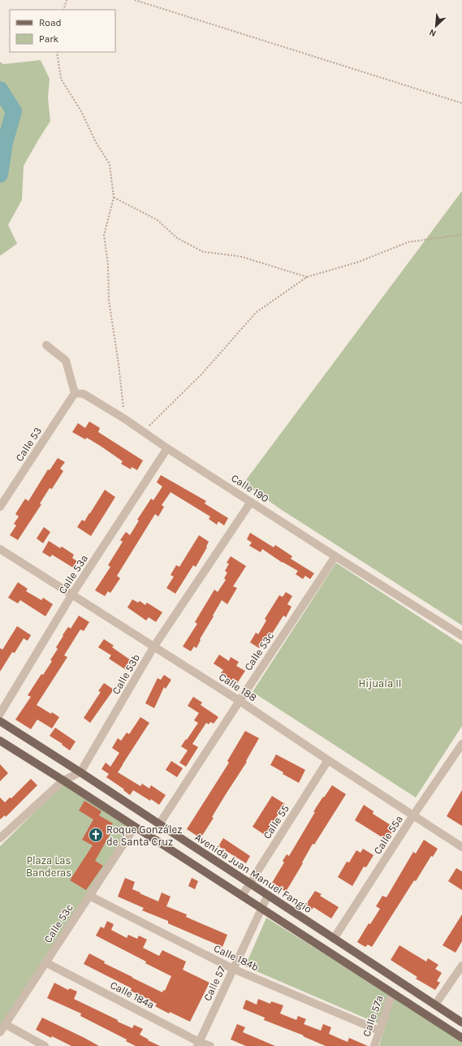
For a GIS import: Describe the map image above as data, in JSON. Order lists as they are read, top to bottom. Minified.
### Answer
{"streets":{"main road":["Avenida Juan Manuel Fangio"],"street":["Calle 53","Calle 190","Calle 53a","Calle 53c","Calle 53b","Calle 188","Calle 55","Calle 55a","Calle 184b","Calle 57","Calle 184a","Calle 57a"]},"crossings":[["Calle 53","Calle 190"],["Calle 190","Calle 53a"],["Calle 190","Calle 53c"],["Calle 190","Calle 53b"],["Calle 53a","Calle 188"],["Calle 53c","Calle 188"],["Calle 53c","Avenida Juan Manuel Fangio"],["Calle 53c","Calle 184b"],["Calle 53c","Calle 184a"],["Calle 53b","Calle 188"],["Calle 53b","Avenida Juan Manuel Fangio"],["Calle 188","Calle 55"],["Calle 188","Calle 55a"],["Calle 55","Avenida Juan Manuel Fangio"],["Calle 55a","Avenida Juan Manuel Fangio"],["Avenida Juan Manuel Fangio","Calle 57"],["Calle 184b","Calle 57"],["Calle 184b","Calle 57a"],["Calle 57","Calle 184a"]],"parks":["Hijuala II","Plaza Las Banderas"],"places":{"church":["Roque González de Santa Cruz"]},"legend":["Road","Park"],"north":"bottom left"}
